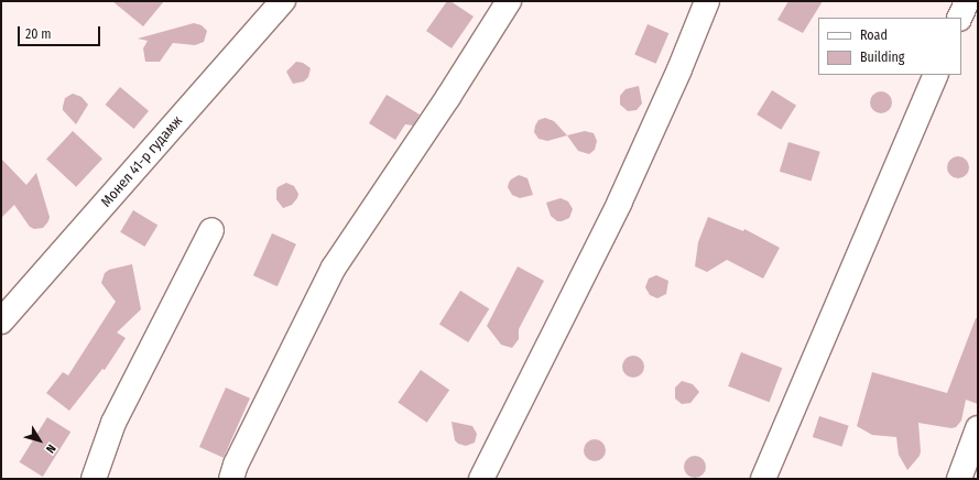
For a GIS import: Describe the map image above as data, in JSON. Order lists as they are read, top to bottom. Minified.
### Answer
{"streets":{"street":["Монел 41-р гудамж"]},"legend":["Road","Building"],"scale_bar":"20 m","north":"bottom right"}
